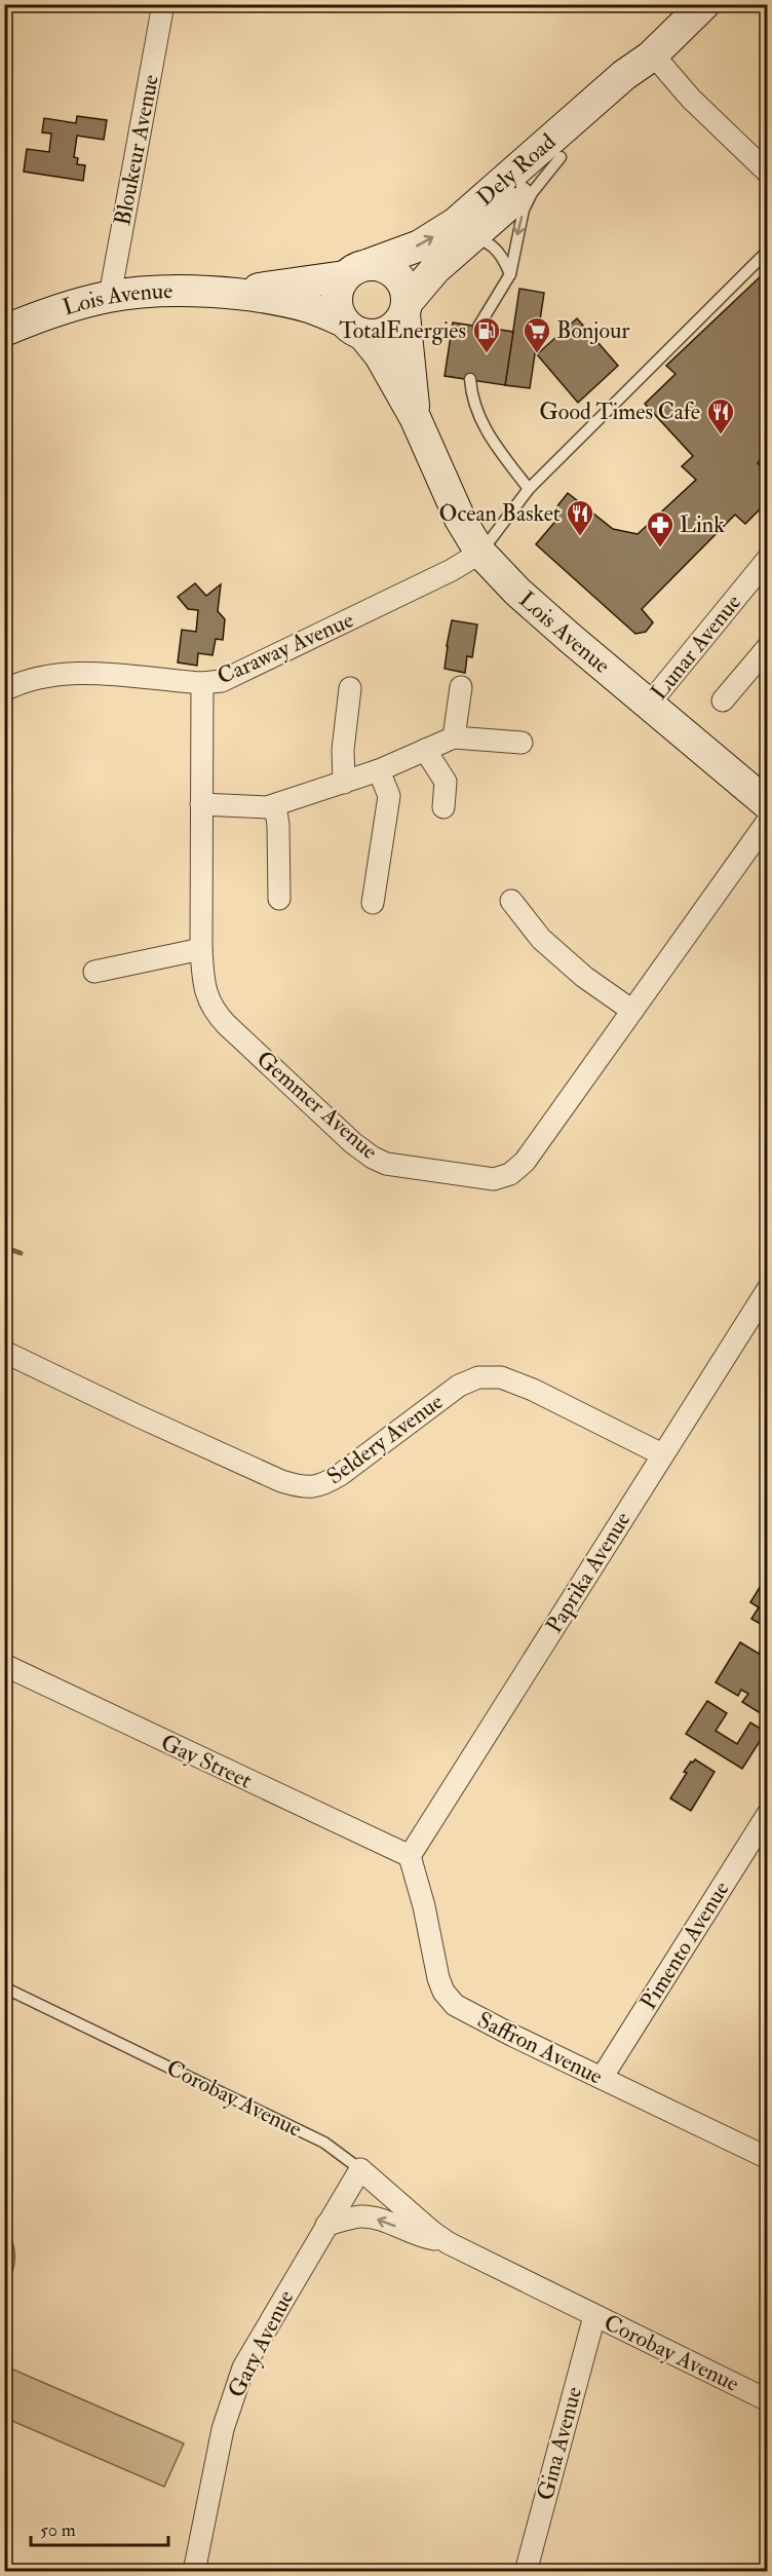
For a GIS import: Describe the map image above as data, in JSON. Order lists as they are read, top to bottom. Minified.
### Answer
{"streets":{"street":["Bloukeur Avenue","Dely Road","Lois Avenue","Lunar Avenue","Caraway Avenue","Gemmer Avenue","Seldery Avenue","Paprika Avenue","Gay Street","Pimento Avenue","Saffron Avenue","Corobay Avenue","Gary Avenue","Gina Avenue"]},"crossings":[["Bloukeur Avenue","Lois Avenue"],["Dely Road","Lois Avenue"],["Lois Avenue","Lunar Avenue"],["Lois Avenue","Caraway Avenue"],["Caraway Avenue","Gemmer Avenue"],["Seldery Avenue","Paprika Avenue"],["Paprika Avenue","Gay Street"],["Paprika Avenue","Saffron Avenue"],["Gay Street","Saffron Avenue"],["Pimento Avenue","Saffron Avenue"],["Corobay Avenue","Gary Avenue"],["Corobay Avenue","Gina Avenue"]],"places":{"fuel station":["TotalEnergies"],"supermarket":["Bonjour"],"restaurant":["Good Times Cafe","Ocean Basket"],"pharmacy":["Link"]},"scale_bar":"50 m"}
